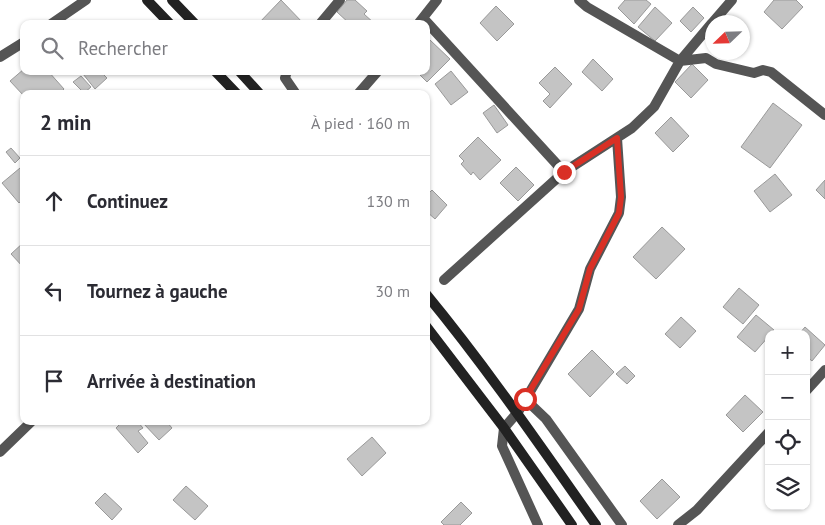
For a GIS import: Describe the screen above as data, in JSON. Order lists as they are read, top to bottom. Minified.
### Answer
{"north":"bottom left","page":{"search":"Rechercher","heading":["2 min","À pied · 160 m"],"list":[["Continuez","130 m"],["Tournez à gauche","30 m"],"Arrivée à destination"],"map_buttons":["+","−"]}}
